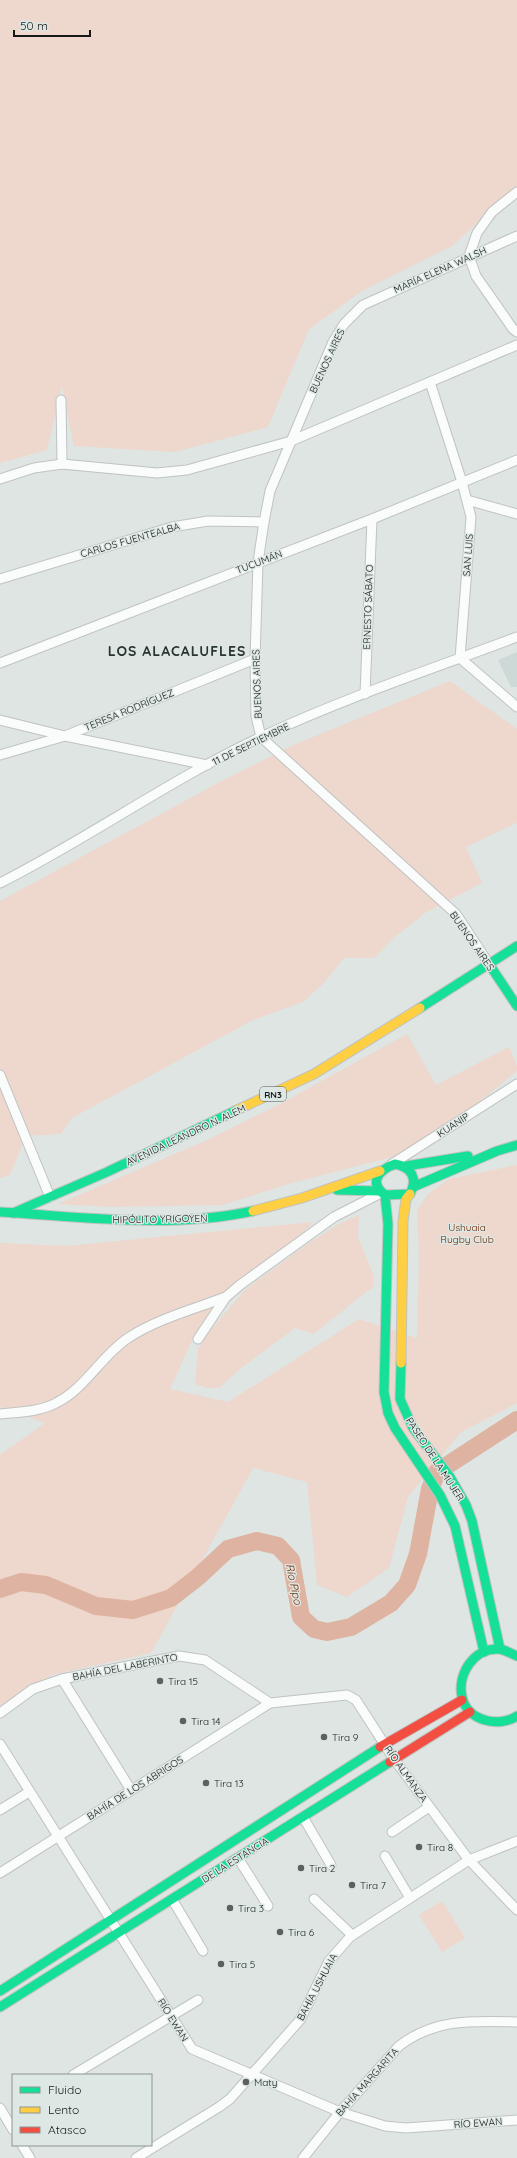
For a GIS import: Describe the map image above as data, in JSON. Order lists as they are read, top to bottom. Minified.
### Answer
{"streets":{"main road":["BUENOS AIRES","RN3","AVENIDA LEANDRO N. ALEM","HIPÓLITO YRIGOYEN","PASEO DE LA MUJER","DE LA ESTANCIA"],"street":["MARÍA ELENA WALSH","CARLOS FUENTEALBA","SAN LUIS","TUCUMÁN","ERNESTO SÁBATO","TERESA RODRÍGUEZ","11 DE SEPTIEMBRE","KUANIP","BAHÍA DEL LABERINTO","RÍO ALMANZA","BAHÍA DE LOS ABRIGOS","BAHÍA USHUAIA","RÍO EWAN","BAHÍA MARGARITA"]},"crossings":[["MARÍA ELENA WALSH","BUENOS AIRES"],["BUENOS AIRES","CARLOS FUENTEALBA"],["BUENOS AIRES","TUCUMÁN"],["BUENOS AIRES","TERESA RODRÍGUEZ"],["BUENOS AIRES","11 DE SEPTIEMBRE"],["BUENOS AIRES","AVENIDA LEANDRO N. ALEM"],["SAN LUIS","TUCUMÁN"],["SAN LUIS","11 DE SEPTIEMBRE"],["TUCUMÁN","ERNESTO SÁBATO"],["ERNESTO SÁBATO","11 DE SEPTIEMBRE"],["RN3","AVENIDA LEANDRO N. ALEM"],["RN3","HIPÓLITO YRIGOYEN"],["KUANIP","HIPÓLITO YRIGOYEN"],["KUANIP","PASEO DE LA MUJER"],["AVENIDA LEANDRO N. ALEM","HIPÓLITO YRIGOYEN"],["HIPÓLITO YRIGOYEN","PASEO DE LA MUJER"],["BAHÍA DEL LABERINTO","RÍO ALMANZA"],["BAHÍA DEL LABERINTO","BAHÍA DE LOS ABRIGOS"],["RÍO ALMANZA","BAHÍA DE LOS ABRIGOS"],["RÍO ALMANZA","DE LA ESTANCIA"],["RÍO ALMANZA","BAHÍA USHUAIA"],["BAHÍA DE LOS ABRIGOS","RÍO EWAN"],["DE LA ESTANCIA","RÍO EWAN"],["BAHÍA USHUAIA","RÍO EWAN"],["RÍO EWAN","BAHÍA MARGARITA"]],"districts":["LOS ALACALUFLES"],"water":["Río Pipo"],"parks":["Ushuaia Rugby Club"],"places":["Tira 15","Tira 14","Tira 9","Tira 13","Tira 8","Tira 2","Tira 7","Tira 3","Tira 6","Tira 5","Maty"],"legend":["Fluido","Lento","Atasco"],"scale_bar":"50 m"}
